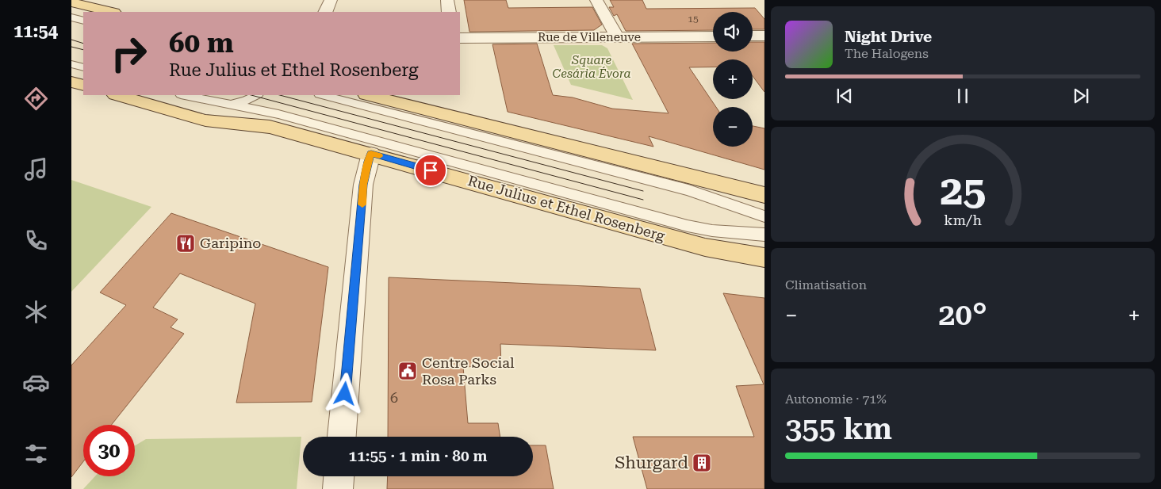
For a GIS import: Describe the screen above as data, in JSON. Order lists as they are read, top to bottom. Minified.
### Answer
{"streets":{"main road":["Rue Julius et Ethel Rosenberg"],"street":["Rue de Villeneuve"]},"parks":["Square Cesária Évora"],"places":{"restaurant":["Garipino"],"public building":["Centre Social Rosa Parks"],"building":["Shurgard"]},"house_numbers":["15","6"],"page":{"tabs":"11:54","map_buttons":["+","−"],"turn":["60 m","Rue Julius et Ethel Rosenberg"],"song":["Night Drive","The Halogens"],"tile":["Climatisation",["Autonomie · 71%","355 km"]],"heat":["−","20°","+"],"limit":"30","trip":"11:55 · 1 min · 80 m","gauge":["25","km/h"]}}
